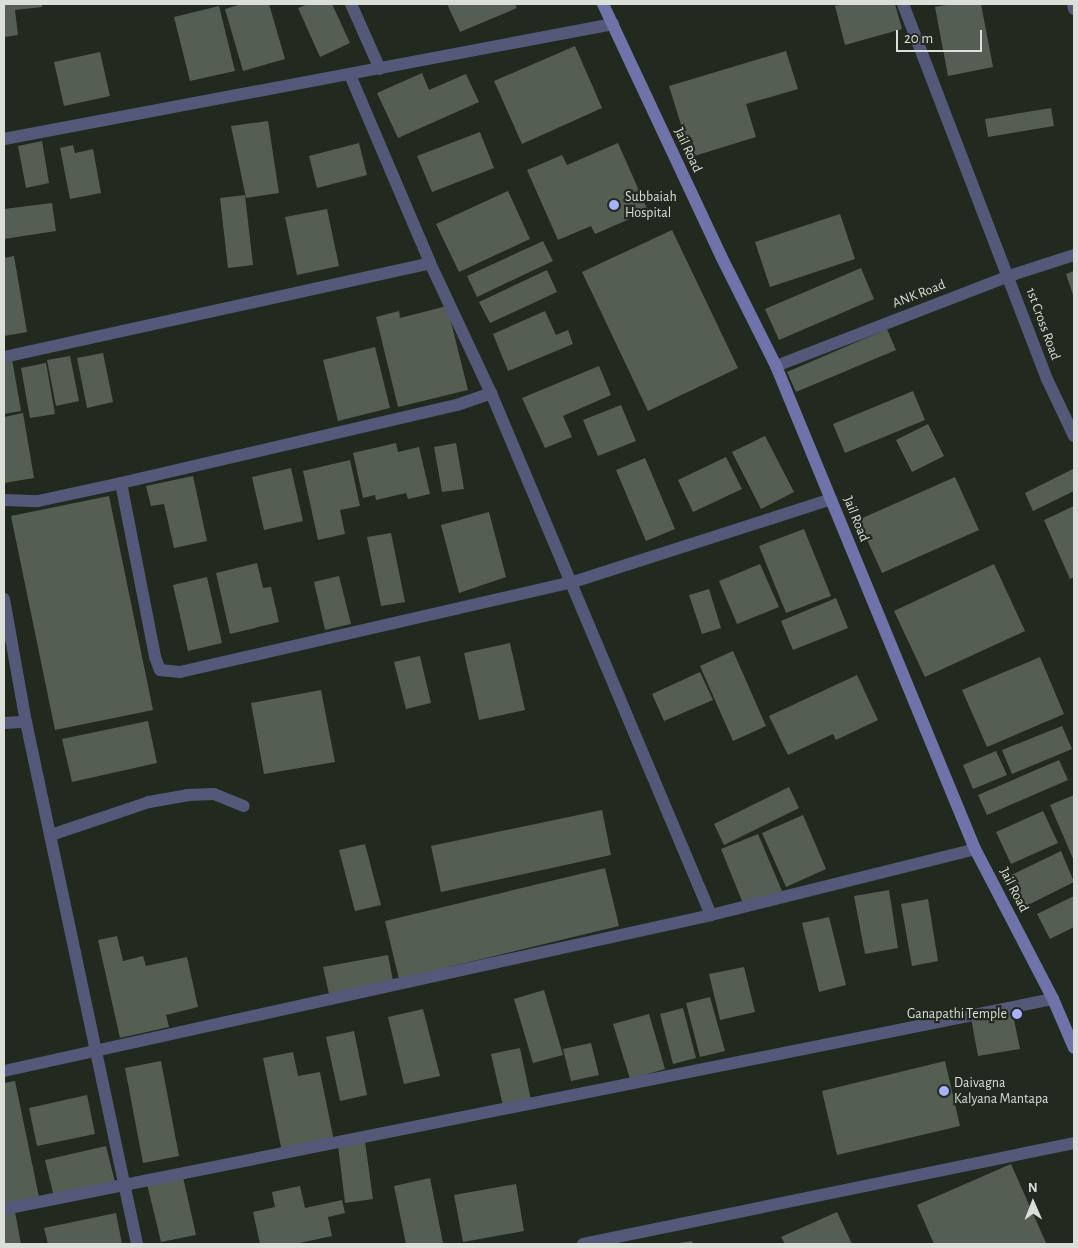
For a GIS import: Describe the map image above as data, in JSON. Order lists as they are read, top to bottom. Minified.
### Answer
{"streets":{"main road":["Jail Road"],"street":["ANK Road","1st Cross Road"]},"crossings":[["Jail Road","ANK Road"],["ANK Road","1st Cross Road"]],"places":["Subbaiah Hospital","Ganapathi Temple","Daivagna Kalyana Mantapa"],"scale_bar":"20 m","north":"top"}
